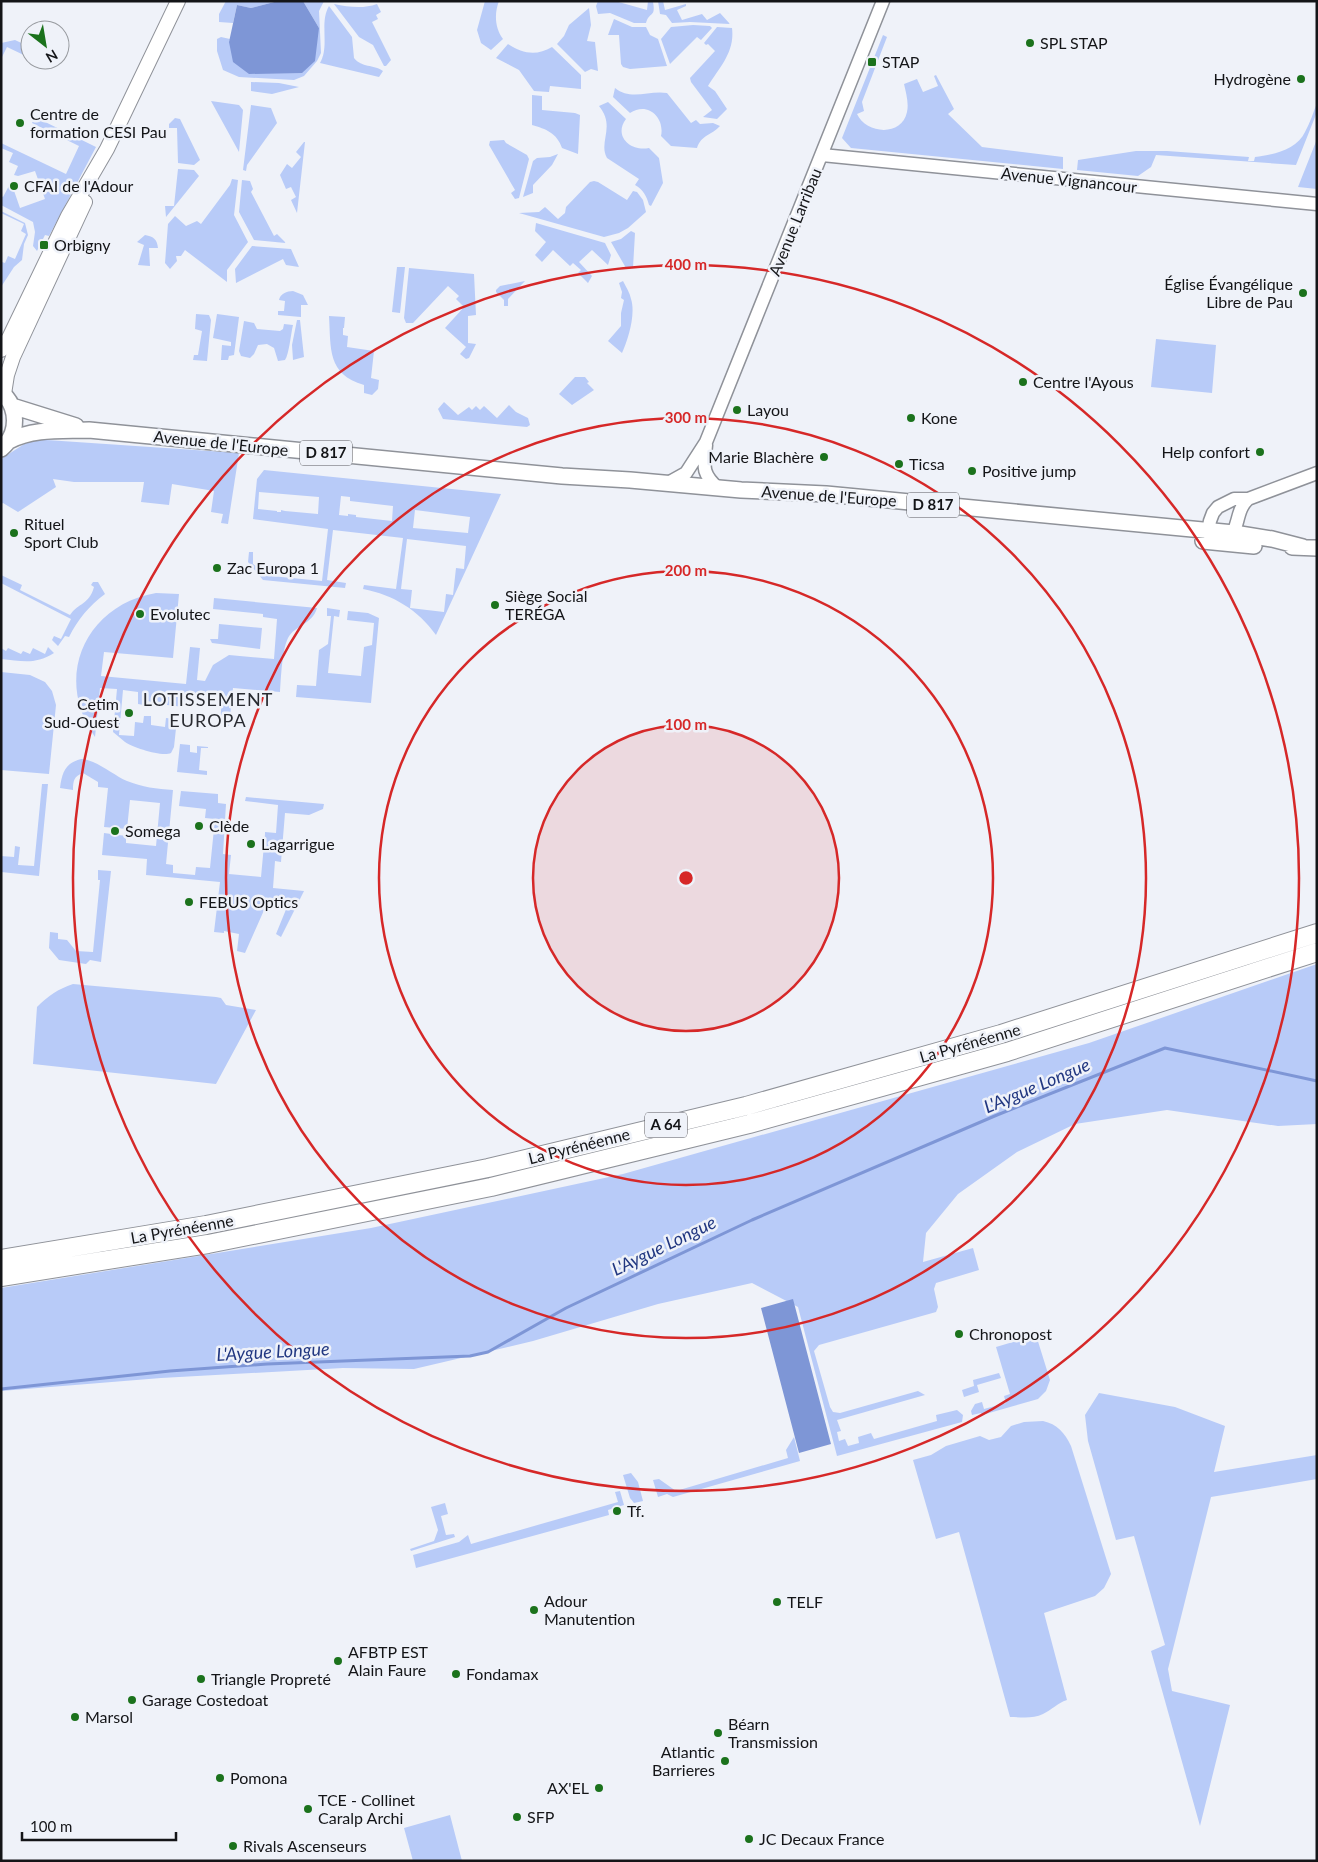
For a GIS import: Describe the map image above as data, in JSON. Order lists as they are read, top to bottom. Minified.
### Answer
{"streets":{"highway":["La Pyrénéenne","A 64"],"main road":["Avenue de l'Europe","D 817"],"street":["Avenue Vignancour","Avenue Larribau"]},"crossings":[["Avenue Vignancour","Avenue Larribau"],["Avenue Larribau","Avenue de l'Europe"]],"districts":["LOTISSEMENT EUROPA"],"water":["L'Aygue Longue"],"places":{"other":["SPL STAP","Hydrogène","Centre de formation CESI Pau","CFAI de l'Adour","Église Évangélique Libre de Pau","Centre l'Ayous","Layou","Kone","Help confort","Marie Blachère","Ticsa","Positive jump","Rituel Sport Club","Zac Europa 1","Siège Social TERÉGA","Evolutec","Cetim Sud-Ouest","Clède","Somega","Lagarrigue","FEBUS Optics","Chronopost","Tf.","TELF","Adour Manutention","AFBTP EST Alain Faure","Fondamax","Triangle Propreté","Garage Costedoat","Marsol","Béarn Transmission","Atlantic Barrieres","Pomona","AX'EL","TCE - Collinet Caralp Archi","SFP","JC Decaux France","Rivals Ascenseurs"],"transit":["STAP","Orbigny"]},"scale_bar":"100 m","north":"bottom right","rings":["400 m","300 m","200 m","100 m"]}
